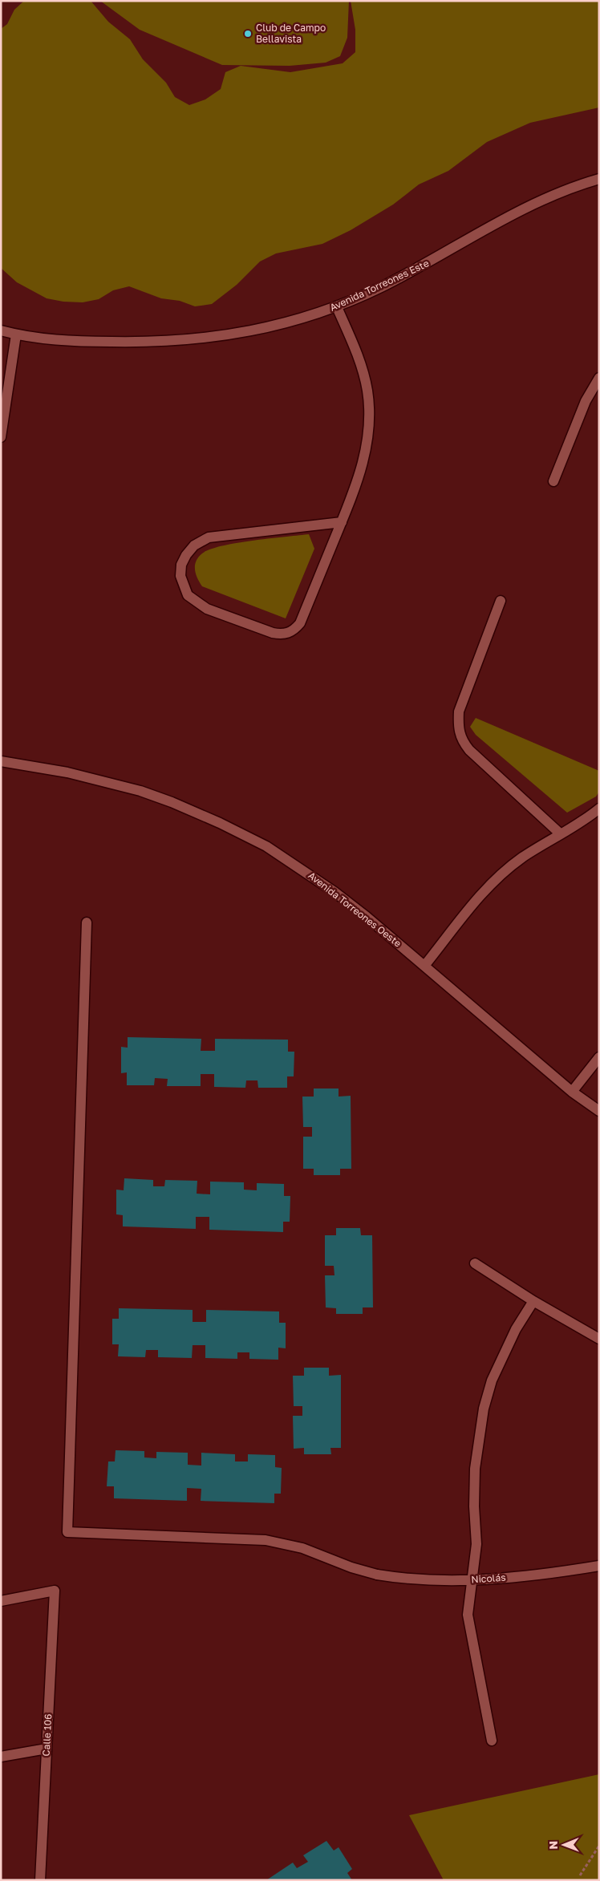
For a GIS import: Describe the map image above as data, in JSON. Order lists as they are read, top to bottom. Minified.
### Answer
{"streets":{"street":["Avenida Torreones Este","Avenida Torreones Oeste","Nicolás","Calle 106"]},"places":["Club de Campo Bellavista"],"north":"left"}
